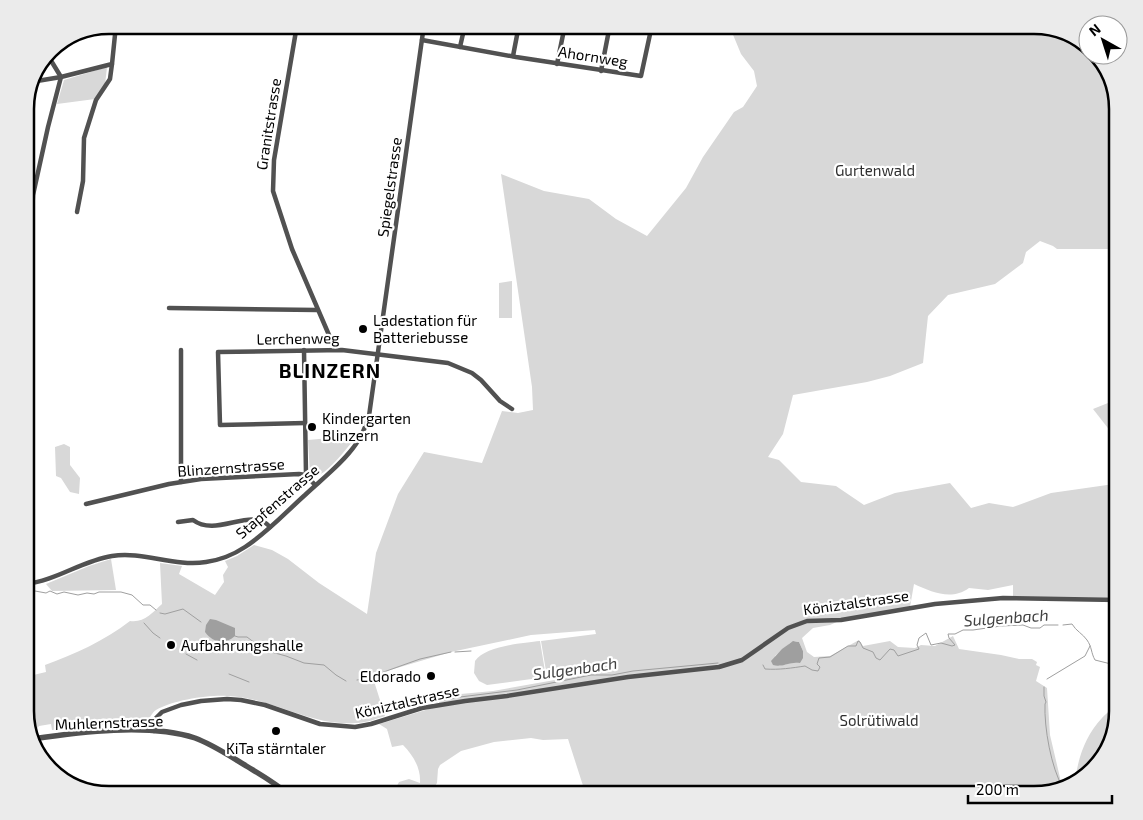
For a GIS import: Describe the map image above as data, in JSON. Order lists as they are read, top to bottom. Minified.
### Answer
{"streets":{"street":["Ahornweg","Granitstrasse","Spiegelstrasse","Lerchenweg","Blinzernstrasse","Stapfenstrasse","Köniztalstrasse","Muhlernstrasse"]},"crossings":[["Ahornweg","Spiegelstrasse"],["Granitstrasse","Lerchenweg"],["Spiegelstrasse","Lerchenweg"],["Spiegelstrasse","Stapfenstrasse"],["Lerchenweg","Stapfenstrasse"],["Blinzernstrasse","Stapfenstrasse"],["Köniztalstrasse","Muhlernstrasse"]],"districts":["BLINZERN"],"water":["Sulgenbach"],"parks":["Gurtenwald","Solrütiwald"],"places":["Ladestation für Batteriebusse","Kindergarten Blinzern","Aufbahrungshalle","Eldorado","KiTa stärntaler"],"scale_bar":"200 m","north":"top left"}
